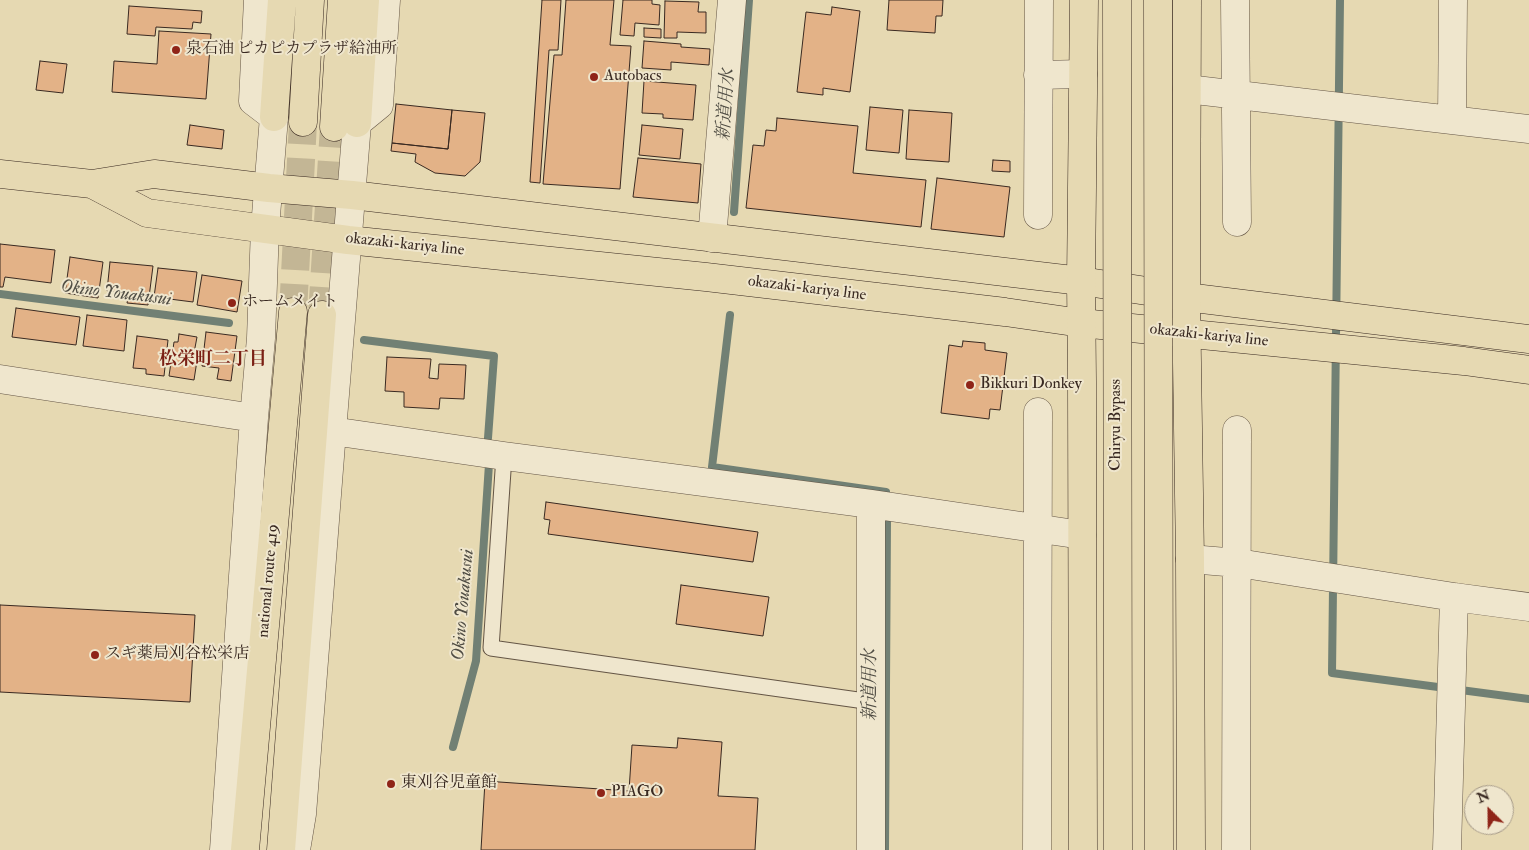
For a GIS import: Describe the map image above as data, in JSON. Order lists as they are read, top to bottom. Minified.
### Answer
{"streets":{"main road":["okazaki-kariya line","Chiryu Bypass","national route 419"]},"districts":["松栄町二丁目"],"water":["新道用水","Okino Youakusui"],"places":["泉石油 ピカピカプラザ給油所","Autobacs","ホームメイト","Bikkuri Donkey","スギ薬局刈谷松栄店","東刈谷児童館","PIAGO"],"north":"top left"}
